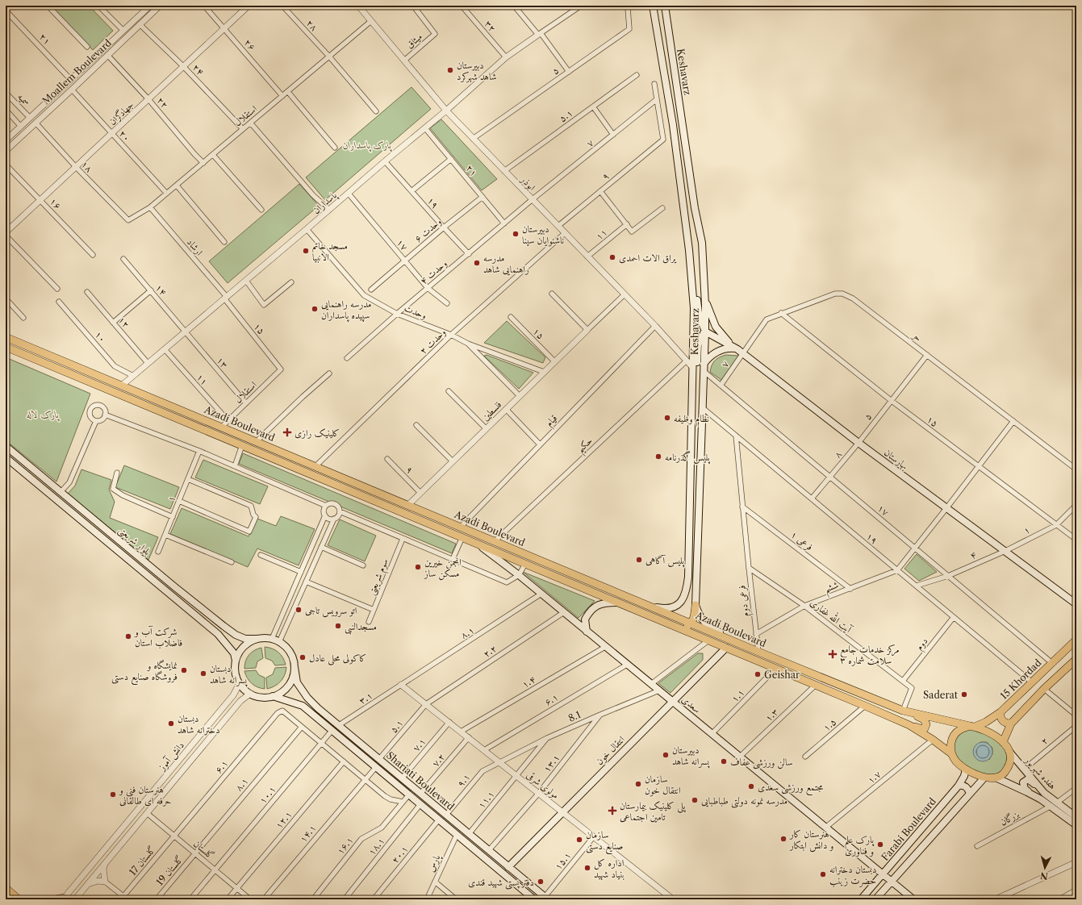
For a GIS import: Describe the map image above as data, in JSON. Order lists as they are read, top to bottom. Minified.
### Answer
{"streets":{"main road":["Keshavarz","Azadi Boulevard","بهارستان","بلوار شریعتی","15 Khordad","سعدی","انتقال خون","هفده شهریور","Shariati Boulevard","Farabi Boulevard"],"street":["۲۸","۳۲","۲۱","میثاق","۲۶","۲۴","۵","Moallem Boulevard","سمیه","۲۲","جهادگران","استقلال","۵.۱","۲۰","۷","۱۸","۹","ابوذر","پاسداران","۱۹","۱۶","وحدت ۶","۱۱","۱۷","ارشاد","وحدت ۴","۱۴","وحدت","۱۲","۱۵","۱۰","حر","وحدت ۲","۱۳","فلسطین","قیام","حکیم","۸","۱","فرعی ۱","۴","سوم شریعتی","ششم","فرعی دوم","آیت الله غفاری","۸.۱","دوم","۲.۲","۱.۴","۱.۱","۳.۱","۶.۱","۱.۳","8.1","۱.۵","۲","۷.۱","دانش آموز","۷.۲","۱۳.۱","۱.۷","۹.۱","مولوی شرقی","۱۰.۱","۱۱.۱","بزرگان","۱۲.۱","۱۴.۱","۱۶.۱","۱۸.۱","گلستان","۲۰.۱","گلستان 17","۱۵.۱","پارس","گلستان 19"]},"crossings":[["۲۸","استقلال"],["۳۲","پاسداران"],["۲۱","Moallem Boulevard"],["۲۱","پاسداران"],["۲۱","وحدت ۶"],["۲۱","وحدت ۴"],["میثاق","ابوذر"],["۲۶","جهادگران"],["۲۶","استقلال"],["۲۴","Moallem Boulevard"],["۲۴","جهادگران"],["۲۴","استقلال"],["۵","ابوذر"],["۵","۱۵"],["۵","حر"],["۵","۸"],["۵","بهارستان"],["Moallem Boulevard","سمیه"],["Moallem Boulevard","۲۲"],["Moallem Boulevard","۲۰"],["Moallem Boulevard","۱۸"],["Keshavarz","ابوذر"],["Keshavarz","۱۹"],["Keshavarz","۱۷"],["Keshavarz","Azadi Boulevard"],["Keshavarz","بهارستان"],["۲۲","جهادگران"],["۲۲","استقلال"],["جهادگران","۲۰"],["جهادگران","۱۸"],["جهادگران","۱۶"],["استقلال","۲۰"],["استقلال","۱۸"],["استقلال","ابوذر"],["استقلال","۱۱"],["استقلال","ارشاد"],["استقلال","۱۵"],["استقلال","۱۳"],["استقلال","Azadi Boulevard"],["۵.۱","ابوذر"],["۵.۱","۲.۲"],["۵.۱","Shariati Boulevard"],["۵.۱","مولوی شرقی"],["۷","۹"],["۷","ابوذر"],["۷","۱۷"],["۷","وحدت ۴"],["۷","حر"],["۷","بهارستان"],["۹","ابوذر"],["۹","فلسطین"],["ابوذر","پاسداران"],["ابوذر","۱۱"],["ابوذر","وحدت ۴"],["ابوذر","وحدت ۲"],["ابوذر","قیام"],["ابوذر","حکیم"],["پاسداران","۱۹"],["پاسداران","۱۱"],["پاسداران","۱۷"],["پاسداران","ارشاد"],["پاسداران","۱۴"],["پاسداران","وحدت"],["پاسداران","۱۲"],["پاسداران","۱۵"],["پاسداران","۱۰"],["پاسداران","۱۳"],["پاسداران","Azadi Boulevard"],["۱۹","وحدت ۶"],["۱۹","وحدت ۴"],["۱۹","۸"],["۱۹","۴"],["۱۹","ششم"],["۱۹","فرعی دوم"],["۱۹","دوم"],["۱۹","15 Khordad"],["وحدت ۶","۱۷"],["۱۷","وحدت ۴"],["۱۷","۸"],["۱۷","۴"],["۱۷","15 Khordad"],["ارشاد","۱۵"],["وحدت ۴","وحدت"],["۱۴","۱۳"],["وحدت","وحدت ۲"],["وحدت","فلسطین"],["۱۵","حر"],["۱۵","فلسطین"],["۱۵","۱"],["حر","بهارستان"],["وحدت ۲","Azadi Boulevard"],["فلسطین","Azadi Boulevard"],["قیام","Azadi Boulevard"],["Azadi Boulevard","حکیم"],["Azadi Boulevard","فرعی دوم"],["Azadi Boulevard","آیت الله غفاری"],["Azadi Boulevard","15 Khordad"],["Azadi Boulevard","۱.۱"],["Azadi Boulevard","سعدی"],["Azadi Boulevard","۱.۳"],["Azadi Boulevard","۱.۵"],["Azadi Boulevard","انتقال خون"],["Azadi Boulevard","هفده شهریور"],["Azadi Boulevard","۱.۷"],["Azadi Boulevard","Farabi Boulevard"],["۸","بهارستان"],["بهارستان","۱"],["بهارستان","۴"],["۱","۴"],["بلوار شریعتی","دانش آموز"],["بلوار شریعتی","Shariati Boulevard"],["فرعی ۱","ششم"],["فرعی ۱","فرعی دوم"],["ششم","فرعی دوم"],["ششم","آیت الله غفاری"],["فرعی دوم","آیت الله غفاری"],["آیت الله غفاری","دوم"],["۸.۱","۳.۱"],["۸.۱","۶.۱"],["۸.۱","سعدی"],["۸.۱","مولوی شرقی"],["۸.۱","گلستان"],["۸.۱","گلستان 19"],["۲.۲","سعدی"],["۲.۲","مولوی شرقی"],["15 Khordad","هفده شهریور"],["15 Khordad","Farabi Boulevard"],["۱.۴","سعدی"],["۱.۴","مولوی شرقی"],["۱.۱","سعدی"],["۳.۱","Shariati Boulevard"],["۳.۱","مولوی شرقی"],["۶.۱","سعدی"],["۶.۱","مولوی شرقی"],["۶.۱","گلستان"],["۶.۱","گلستان 17"],["سعدی","۱.۳"],["سعدی","8.1"],["سعدی","انتقال خون"],["سعدی","۱.۷"],["سعدی","Farabi Boulevard"],["8.1","۱۳.۱"],["8.1","۹.۱"],["8.1","مولوی شرقی"],["8.1","۱۱.۱"],["۲","هفده شهریور"],["۷.۱","Shariati Boulevard"],["۷.۱","مولوی شرقی"],["انتقال خون","Shariati Boulevard"],["انتقال خون","مولوی شرقی"],["دانش آموز","Shariati Boulevard"],["دانش آموز","گلستان"],["۷.۲","Shariati Boulevard"],["۷.۲","مولوی شرقی"],["۱۳.۱","Shariati Boulevard"],["۱۳.۱","مولوی شرقی"],["هفده شهریور","Farabi Boulevard"],["۹.۱","Shariati Boulevard"],["۹.۱","مولوی شرقی"],["Shariati Boulevard","۱۰.۱"],["Shariati Boulevard","۱۱.۱"],["Shariati Boulevard","۱۴.۱"],["Shariati Boulevard","۱۶.۱"],["Shariati Boulevard","۱۸.۱"],["Shariati Boulevard","۲۰.۱"],["Shariati Boulevard","۱۵.۱"],["Shariati Boulevard","پارس"],["مولوی شرقی","۱۱.۱"],["مولوی شرقی","۱۵.۱"],["۱۰.۱","گلستان"],["۱۲.۱","گلستان"],["گلستان","گلستان 17"],["گلستان","گلستان 19"]],"parks":["پارک پاسداران","پارک لاله"],"places":{"other":["دبیرستان‌ شاهد شهرکرد","دبیرستان ناشنوایان سینا","مسجد خاتم الانبیا","یراق الات احمدی","مدرسه راهنمایی شاهد","مدرسه راهنمایی سپیده پاسداران","نظام وظیفه","پلیس گذرنامه","پلیس آگاهی","انجمن خیرین مسکن ساز","اتو سرویس تاجی","مسجدالنبی","شرکت آب و فاضلاب استان","کاکولی محلی عادل","نمایشگاه و فروشگاه صنایع دستی","دبستان پسرانه شاهد","Geishar","Saderat","دبستان دخترانه شاهد","دبیرستان پسرانه شاهد","سالن ورزشی عفاف","سازمان انتقال خون","مجتمع ورزشی سعدی","هنرستان فنی و حرفه ای طالقانی","مدرسه نمونه دولتی طباطبایی","هنرستان کار و دانش ابتکار","سازمان صنایع دستی","پارک علم و فناوری","اداره کل بنیاد شهید","دبستان دخترانه حضرت زینب","دفتر پستی شهید قندی"],"health":["کلینیک رازی","مرکز خدمات جامع سلامت شماره ۳","پلی کلینیک بیمارستان تامین اجتماعی"]},"north":"bottom"}
